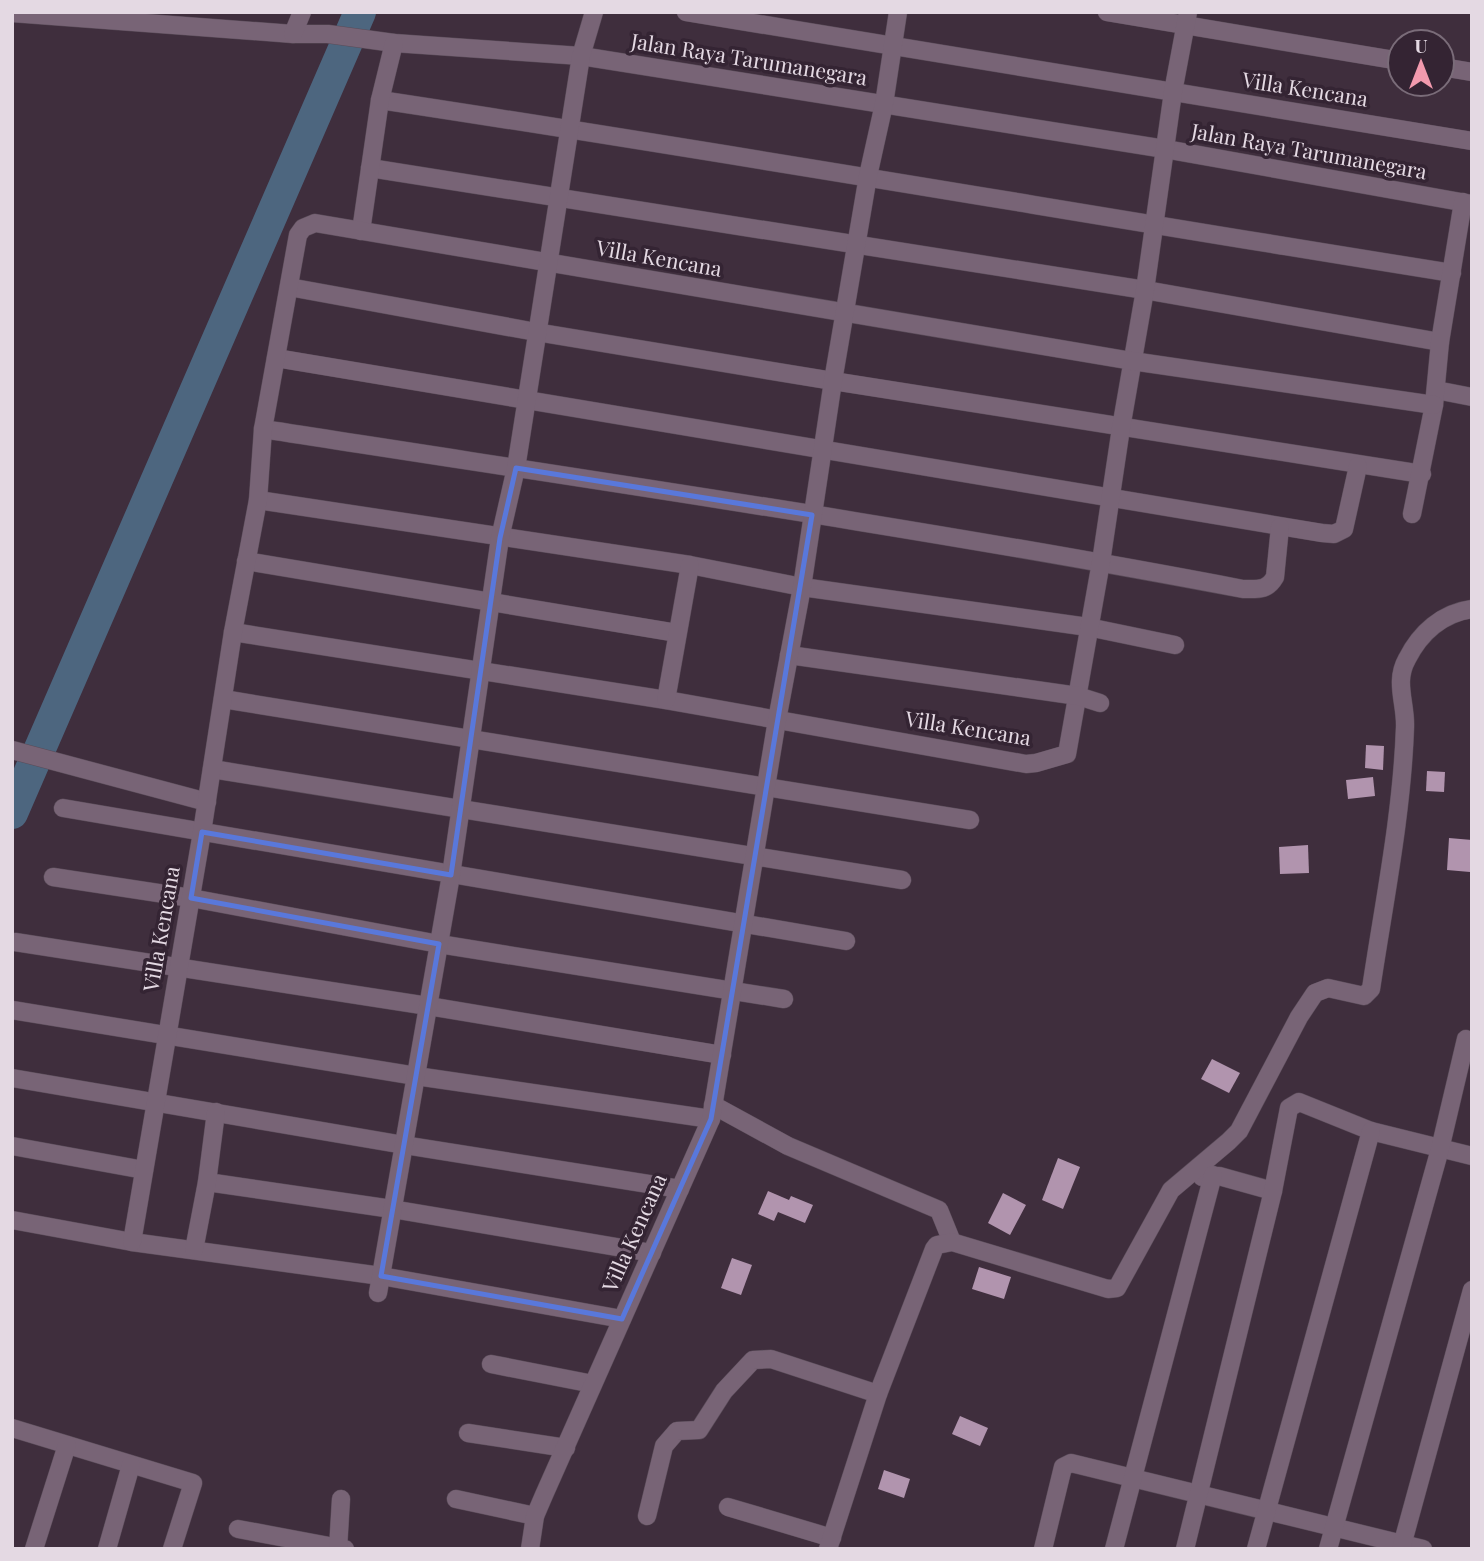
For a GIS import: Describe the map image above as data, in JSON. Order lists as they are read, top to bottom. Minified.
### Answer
{"streets":{"street":["Jalan Raya Tarumanegara","Villa Kencana"]},"crossings":[["Jalan Raya Tarumanegara","Villa Kencana"]],"north":"top"}
